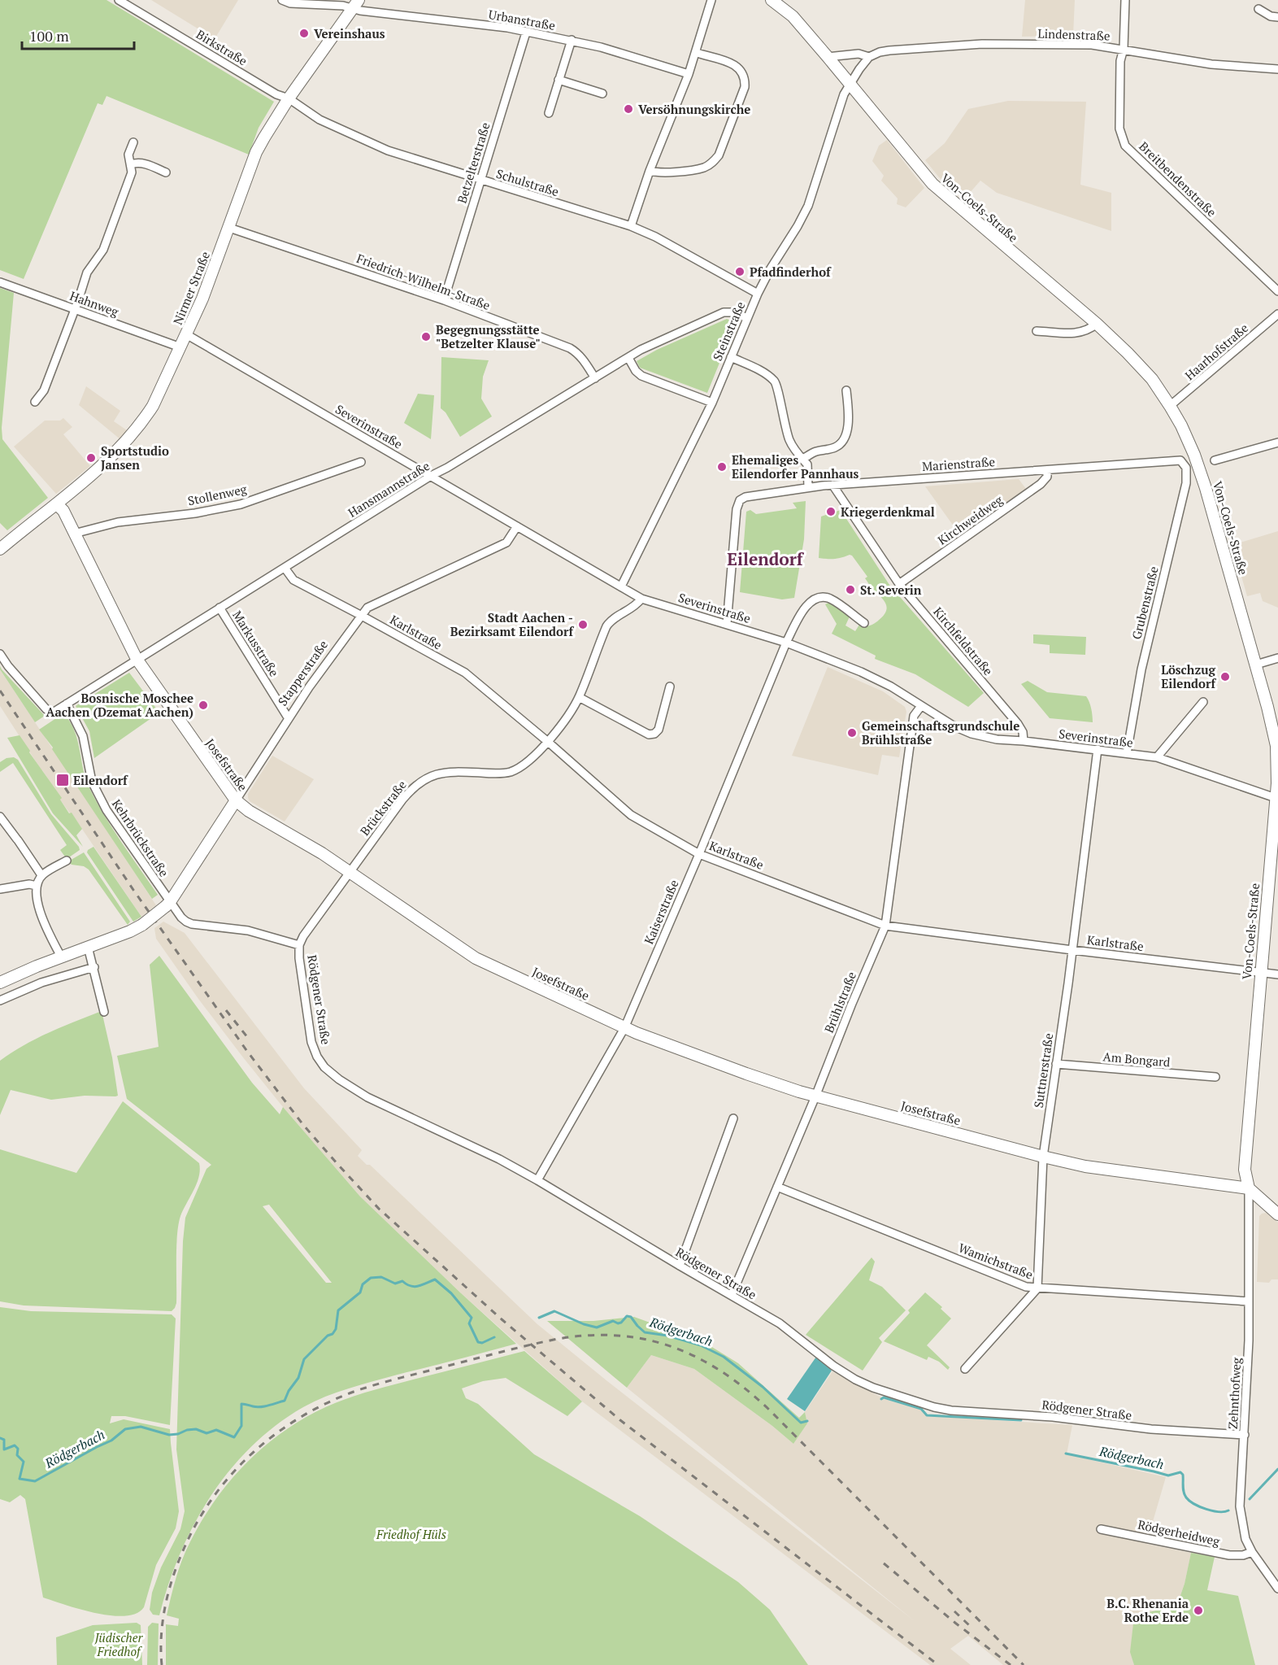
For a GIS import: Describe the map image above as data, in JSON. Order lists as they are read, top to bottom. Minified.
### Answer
{"streets":{"street":["Urbanstraße","Lindenstraße","Birkstraße","Betzelterstraße","Breitbendenstraße","Schulstraße","Von-Coels-Straße","Friedrich-Wilhelm-Straße","Nirmer Straße","Hahnweg","Steinstraße","Haarhofstraße","Severinstraße","Marienstraße","Hansmannstraße","Stollenweg","Kirchweidweg","Grubenstraße","Karlstraße","Kirchfeldstraße","Markusstraße","Stapperstraße","Josefstraße","Brückstraße","Kehrbrückstraße","Kaiserstraße","Rödgener Straße","Brühlstraße","Am Bongard","Suttnerstraße","Wamichstraße","Zehnthofweg","Rödgerheidweg"]},"crossings":[["Urbanstraße","Betzelterstraße"],["Urbanstraße","Nirmer Straße"],["Lindenstraße","Breitbendenstraße"],["Lindenstraße","Von-Coels-Straße"],["Birkstraße","Schulstraße"],["Birkstraße","Nirmer Straße"],["Betzelterstraße","Schulstraße"],["Betzelterstraße","Friedrich-Wilhelm-Straße"],["Schulstraße","Nirmer Straße"],["Schulstraße","Steinstraße"],["Von-Coels-Straße","Steinstraße"],["Von-Coels-Straße","Haarhofstraße"],["Von-Coels-Straße","Severinstraße"],["Von-Coels-Straße","Karlstraße"],["Von-Coels-Straße","Josefstraße"],["Von-Coels-Straße","Zehnthofweg"],["Friedrich-Wilhelm-Straße","Nirmer Straße"],["Friedrich-Wilhelm-Straße","Hansmannstraße"],["Nirmer Straße","Hahnweg"],["Nirmer Straße","Severinstraße"],["Nirmer Straße","Josefstraße"],["Steinstraße","Severinstraße"],["Steinstraße","Hansmannstraße"],["Severinstraße","Marienstraße"],["Severinstraße","Hansmannstraße"],["Severinstraße","Grubenstraße"],["Severinstraße","Kirchfeldstraße"],["Severinstraße","Stapperstraße"],["Severinstraße","Brückstraße"],["Severinstraße","Kaiserstraße"],["Severinstraße","Brühlstraße"],["Severinstraße","Suttnerstraße"],["Marienstraße","Kirchweidweg"],["Marienstraße","Grubenstraße"],["Marienstraße","Kirchfeldstraße"],["Hansmannstraße","Karlstraße"],["Hansmannstraße","Markusstraße"],["Hansmannstraße","Josefstraße"],["Hansmannstraße","Kehrbrückstraße"],["Stollenweg","Josefstraße"],["Kirchweidweg","Kirchfeldstraße"],["Karlstraße","Stapperstraße"],["Karlstraße","Brückstraße"],["Karlstraße","Kaiserstraße"],["Karlstraße","Brühlstraße"],["Karlstraße","Suttnerstraße"],["Markusstraße","Stapperstraße"],["Stapperstraße","Josefstraße"],["Stapperstraße","Kehrbrückstraße"],["Josefstraße","Brückstraße"],["Josefstraße","Kaiserstraße"],["Josefstraße","Brühlstraße"],["Josefstraße","Suttnerstraße"],["Josefstraße","Zehnthofweg"],["Brückstraße","Rödgener Straße"],["Kaiserstraße","Rödgener Straße"],["Rödgener Straße","Brühlstraße"],["Rödgener Straße","Zehnthofweg"],["Brühlstraße","Wamichstraße"],["Am Bongard","Suttnerstraße"],["Suttnerstraße","Wamichstraße"],["Wamichstraße","Zehnthofweg"],["Zehnthofweg","Rödgerheidweg"]],"districts":["Eilendorf"],"water":["Rödgerbach"],"parks":["Friedhof Hüls","Jüdischer Friedhof"],"places":{"other":["Vereinshaus","Versöhnungskirche","Pfadfinderhof","Begegnungsstätte \"Betzelter Klause\"","Sportstudio Jansen","Ehemaliges Eilendorfer Pannhaus","Kriegerdenkmal","St. Severin","Stadt Aachen - Bezirksamt Eilendorf","Löschzug Eilendorf","Bosnische Moschee Aachen (Dzemat Aachen)","Gemeinschaftsgrundschule Brühlstraße","B.C. Rhenania Rothe Erde"],"transit":["Eilendorf"]},"scale_bar":"100 m"}
